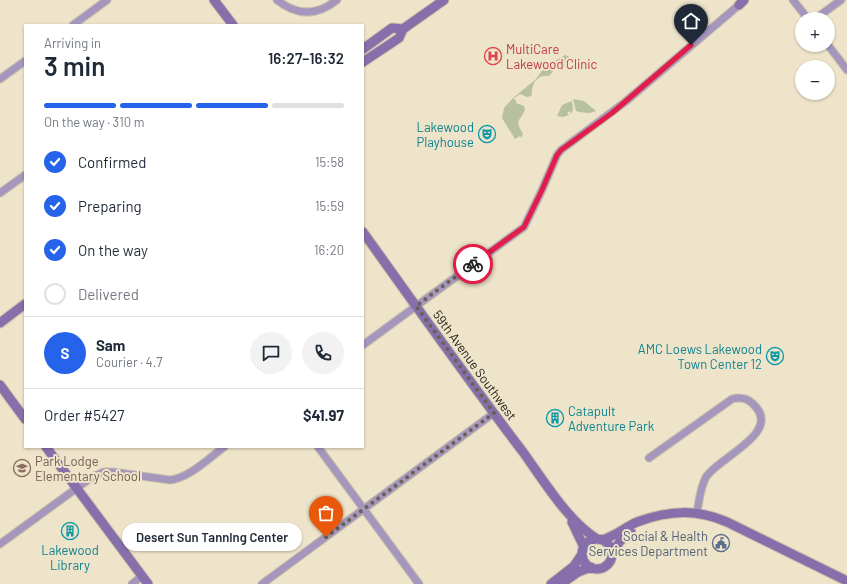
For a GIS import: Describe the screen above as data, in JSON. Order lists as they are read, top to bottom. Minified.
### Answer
{"streets":{"street":["59th Avenue Southwest"]},"places":{"hospital":["MultiCare Lakewood Clinic"],"theatre":["Lakewood Playhouse","AMC Loews Lakewood Town Center 12"],"building":["Catapult Adventure Park","Lakewood Library"],"school or university":["Park Lodge Elementary School"],"other":["Desert Sun Tanning Center"],"public building":["Social & Health Services Department"]},"page":{"map_buttons":["+","−"],"heading":["3 min","Arriving in","16:27–16:32"],"panel":["Sam","Courier · 4.7","Order #5427","$41.97"],"bar":"On the way · 310 m","list":[["Confirmed","15:58"],["Preparing","15:59"],["On the way","16:20"],"Delivered"],"round":"S","bubble":"Desert Sun Tanning Center"}}
